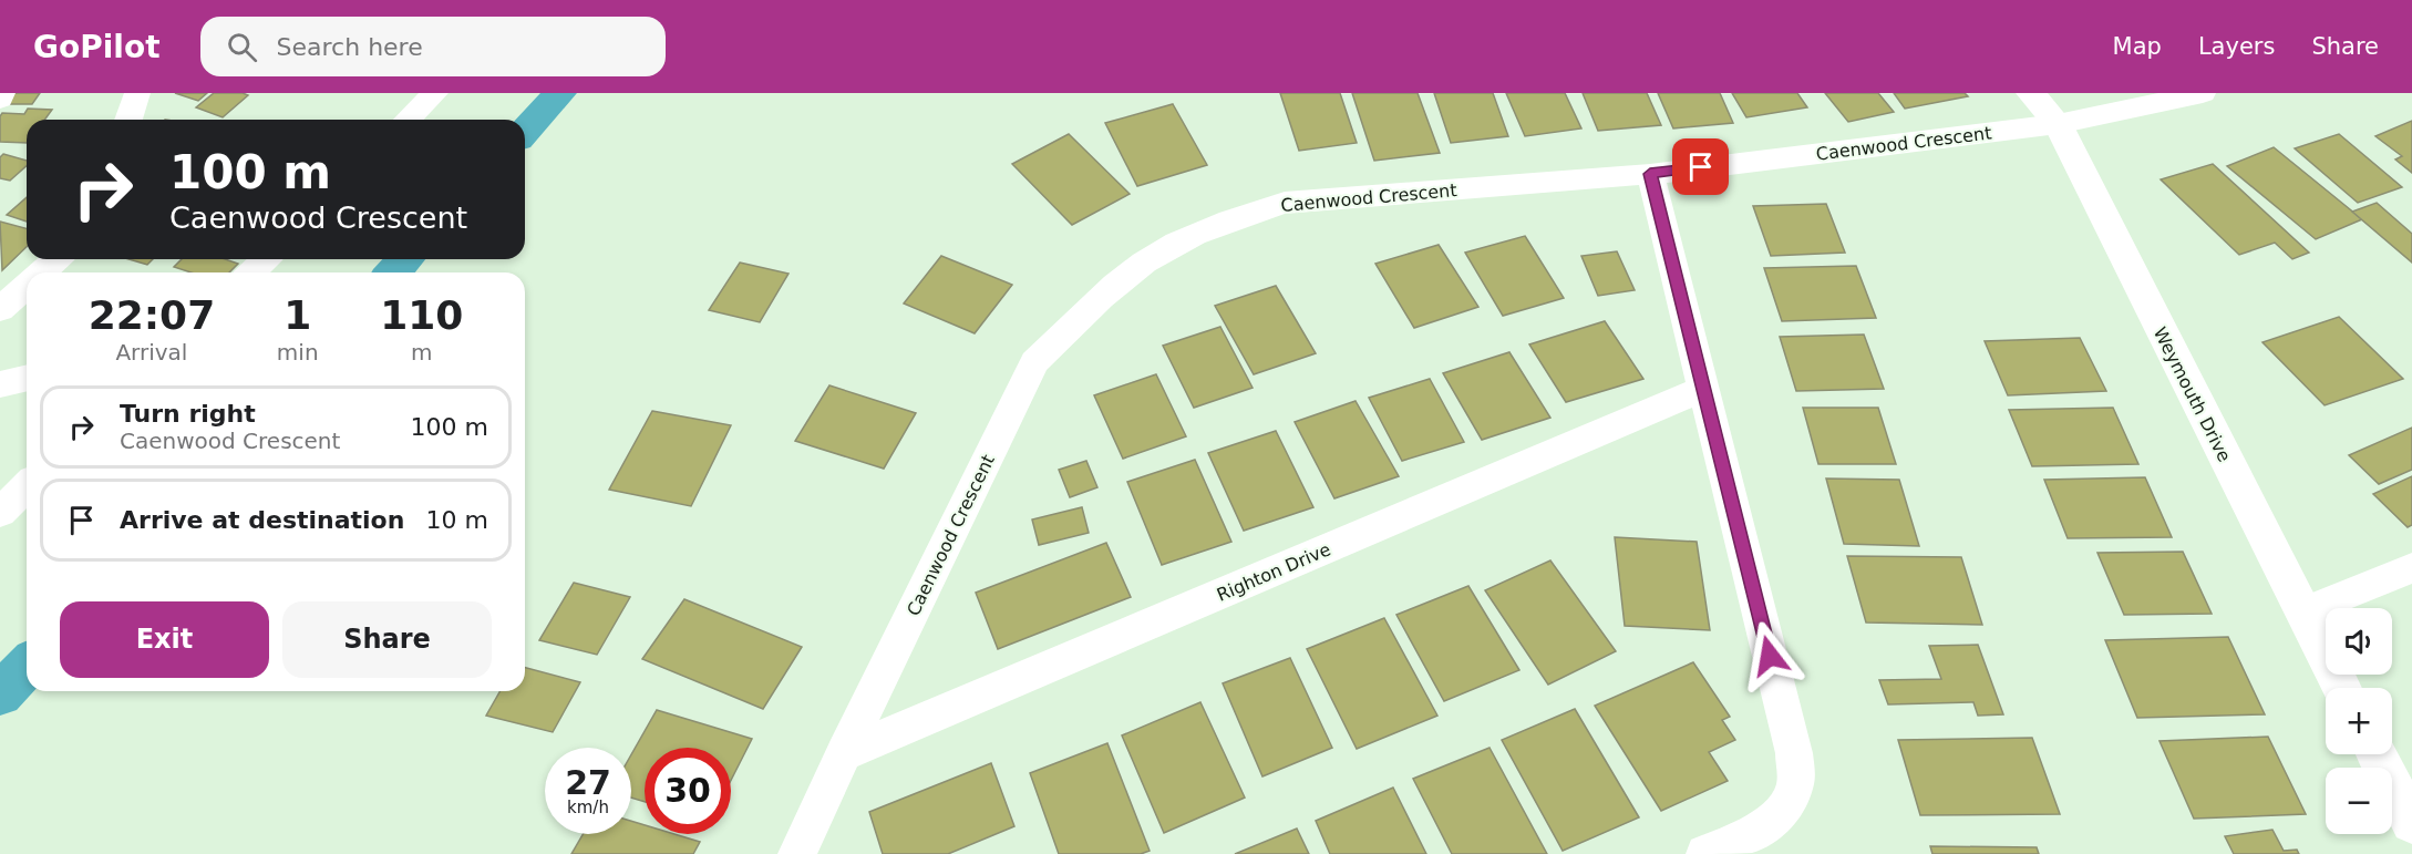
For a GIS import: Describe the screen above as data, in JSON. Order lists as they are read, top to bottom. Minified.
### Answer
{"streets":{"street":["Caenwood Crescent","Weymouth Drive","Righton Drive"]},"crossings":[["Caenwood Crescent","Weymouth Drive"],["Caenwood Crescent","Righton Drive"]],"page":{"header":"GoPilot","search":"Search here","nav":["Map","Layers","Share"],"turn":["100 m","Caenwood Crescent"],"eta":["22:07","Arrival","1","min","110","m"],"list":[{"name":"Turn right","note":"Caenwood Crescent","value":"100 m"},{"name":"Arrive at destination","value":"10 m"}],"buttons":["Exit","Share"],"map_buttons":["+","−"],"speed":"27 km/h","limit":"30"}}
